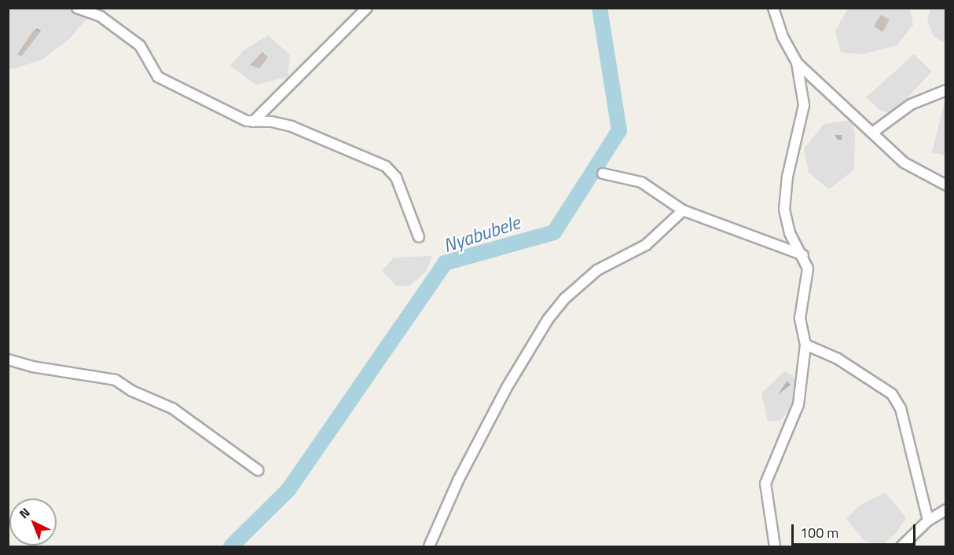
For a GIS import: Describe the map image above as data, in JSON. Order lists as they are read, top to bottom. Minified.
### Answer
{"water":["Nyabubele"],"scale_bar":"100 m","north":"top left"}
